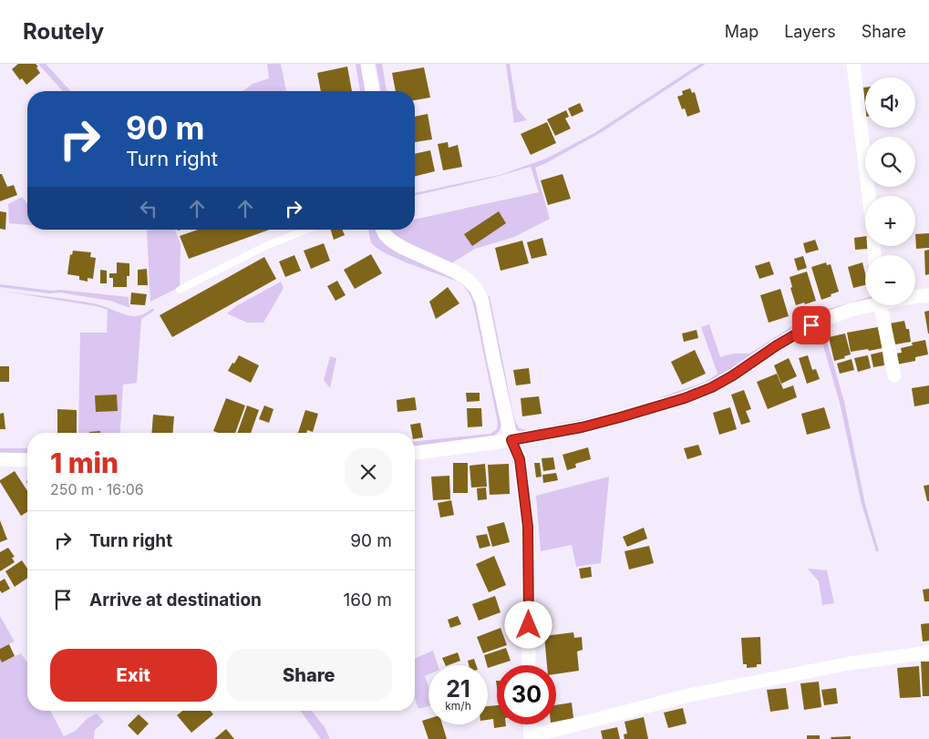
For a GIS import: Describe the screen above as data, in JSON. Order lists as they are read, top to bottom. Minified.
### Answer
{"page":{"header":"Routely","nav":["Map","Layers","Share"],"map_buttons":["+","−"],"turn":["90 m","Turn right"],"heading":["1 min","250 m · 16:06"],"list":[{"name":"Turn right","value":"90 m"},{"name":"Arrive at destination","value":"160 m"}],"buttons":["Exit","Share"],"speed":"21 km/h","limit":"30"}}
